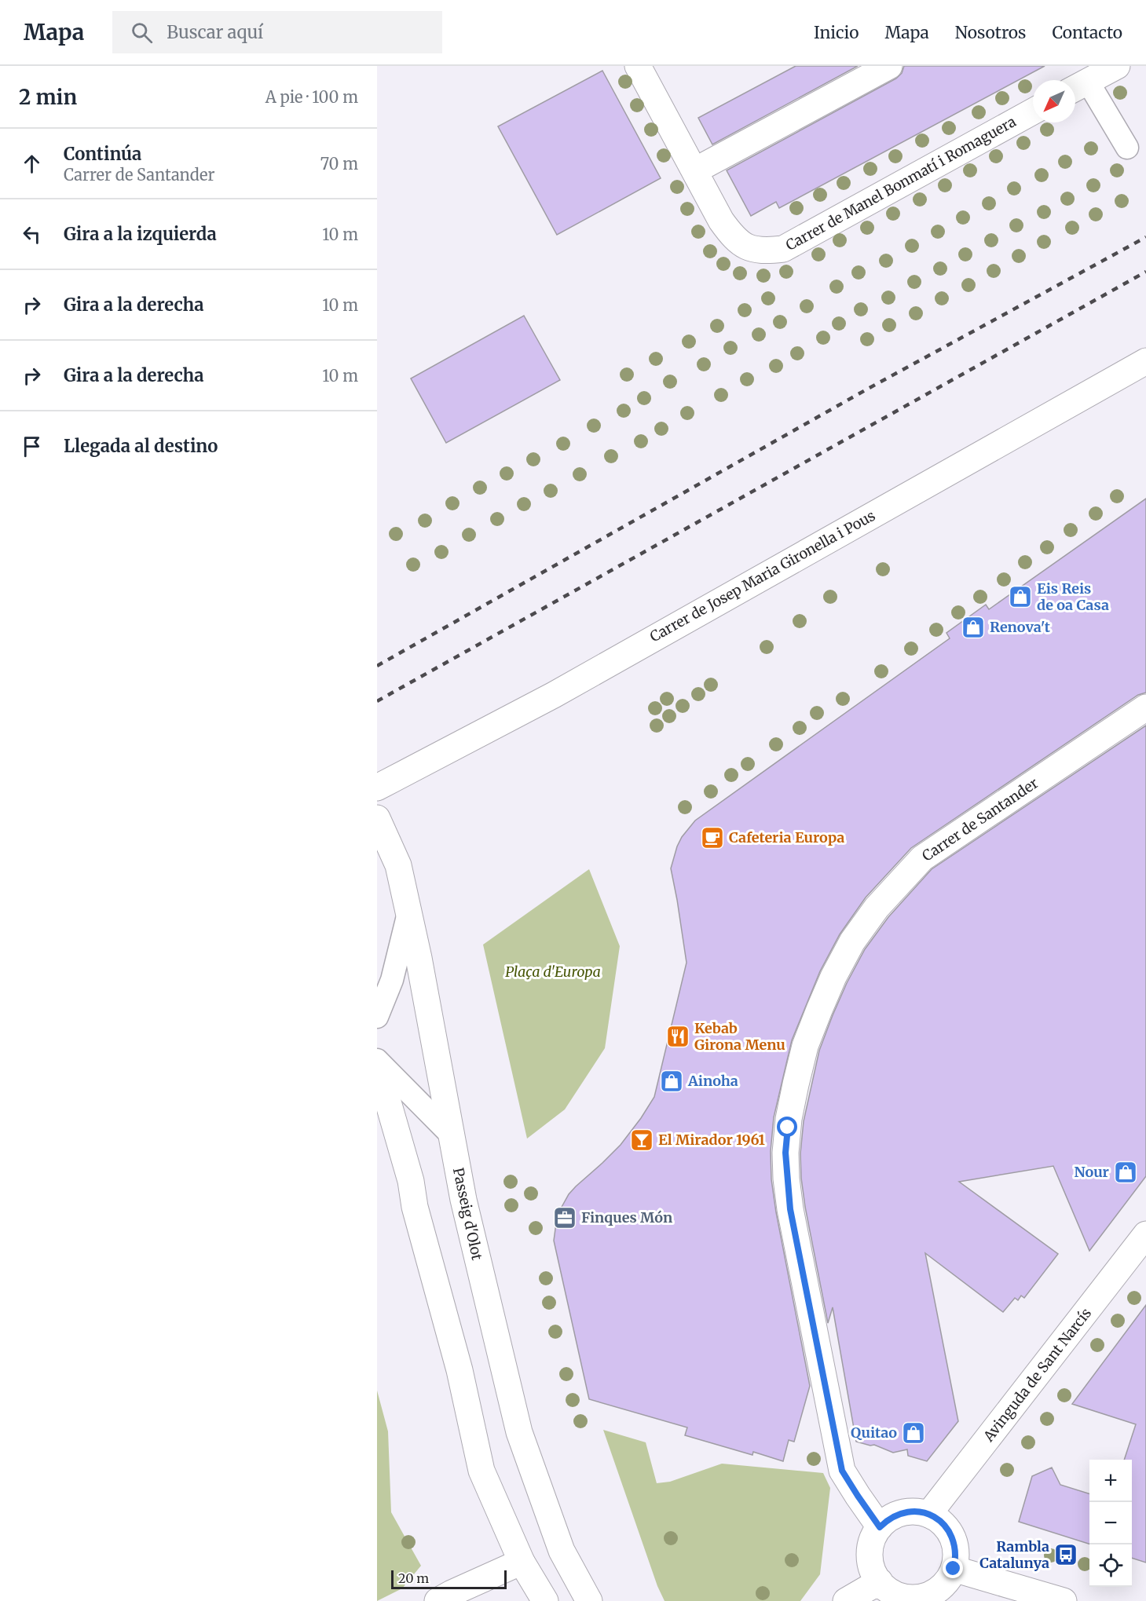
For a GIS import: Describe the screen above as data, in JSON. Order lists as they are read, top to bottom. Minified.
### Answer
{"streets":{"street":["Carrer de Manel Bonmatí i Romaguera","Carrer de Josep Maria Gironella i Pous","Carrer de Santander","Passeig d'Olot","Avinguda de Sant Narcís"]},"crossings":[["Carrer de Santander","Avinguda de Sant Narcís"]],"parks":["Plaça d'Europa"],"places":{"shop":["Eis Reis de oa Casa","Renova't","Ainoha","Nour","Quitao"],"cafe":["Cafeteria Europa"],"restaurant":["Kebab Girona Menu"],"bar":["El Mirador 1961"],"office":["Finques Món"],"bus stop":["Rambla Catalunya"]},"scale_bar":"20 m","north":"bottom left","page":{"header":"Mapa","search":"Buscar aquí","nav":["Inicio","Mapa","Nosotros","Contacto"],"heading":["2 min","A pie · 100 m"],"list":[["Continúa","Carrer de Santander","70 m"],["Gira a la izquierda","10 m"],["Gira a la derecha","10 m"],["Gira a la derecha","10 m"],"Llegada al destino"],"map_buttons":["+","−"],"scale":"20 m"}}
